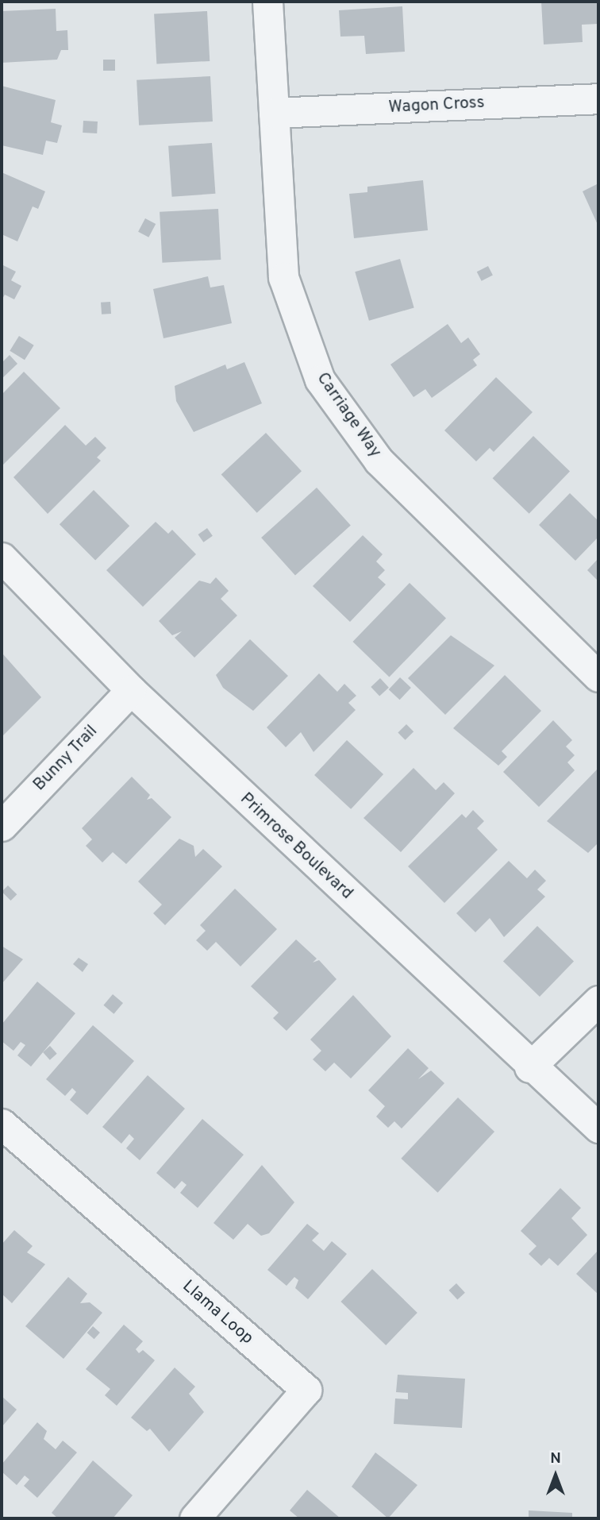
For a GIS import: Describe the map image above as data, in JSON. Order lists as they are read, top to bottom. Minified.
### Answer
{"streets":{"street":["Wagon Cross","Carriage Way","Bunny Trail","Primrose Boulevard","Llama Loop"]},"crossings":[["Wagon Cross","Carriage Way"],["Bunny Trail","Primrose Boulevard"]],"north":"top"}
